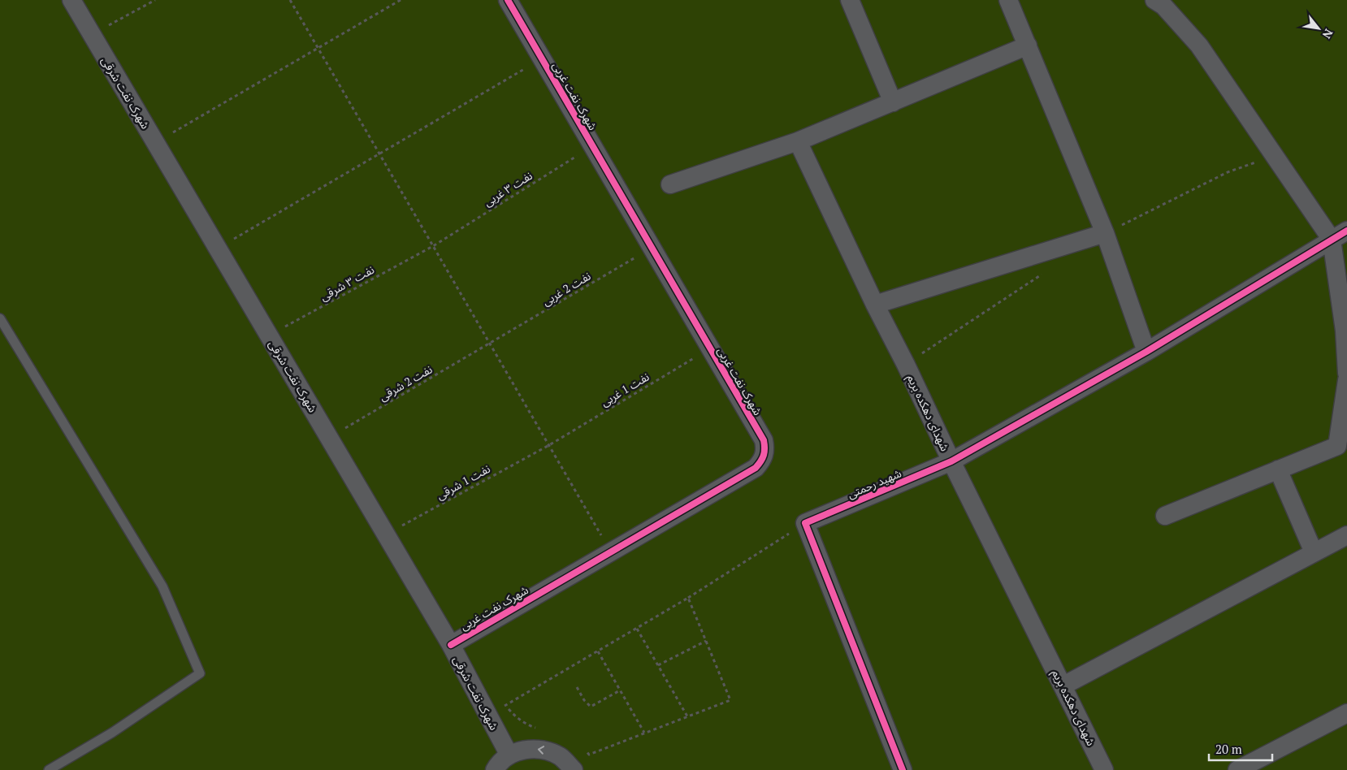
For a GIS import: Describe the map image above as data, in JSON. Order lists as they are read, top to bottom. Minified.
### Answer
{"streets":{"street":["شهرک نفت شرقی","شهرک نفت غربی","شهدای دهکده بریم","شهید رحمتی"],"path":["نفت ۳ غربی","نفت ۳ شرقی","نفت 2 غربی","نفت 2 شرقی","نفت 1 غربی","نفت 1 شرقی"]},"crossings":[["شهرک نفت شرقی","شهرک نفت غربی"],["شهرک نفت شرقی","نفت ۳ شرقی"],["شهرک نفت شرقی","نفت 2 شرقی"],["شهرک نفت شرقی","نفت 1 شرقی"],["شهرک نفت غربی","نفت ۳ غربی"],["شهرک نفت غربی","نفت 2 غربی"],["شهرک نفت غربی","نفت 1 غربی"],["نفت ۳ غربی","نفت ۳ شرقی"],["نفت 2 غربی","نفت 2 شرقی"],["نفت 1 غربی","نفت 1 شرقی"],["شهدای دهکده بریم","شهید رحمتی"]],"scale_bar":"20 m","north":"bottom right"}
